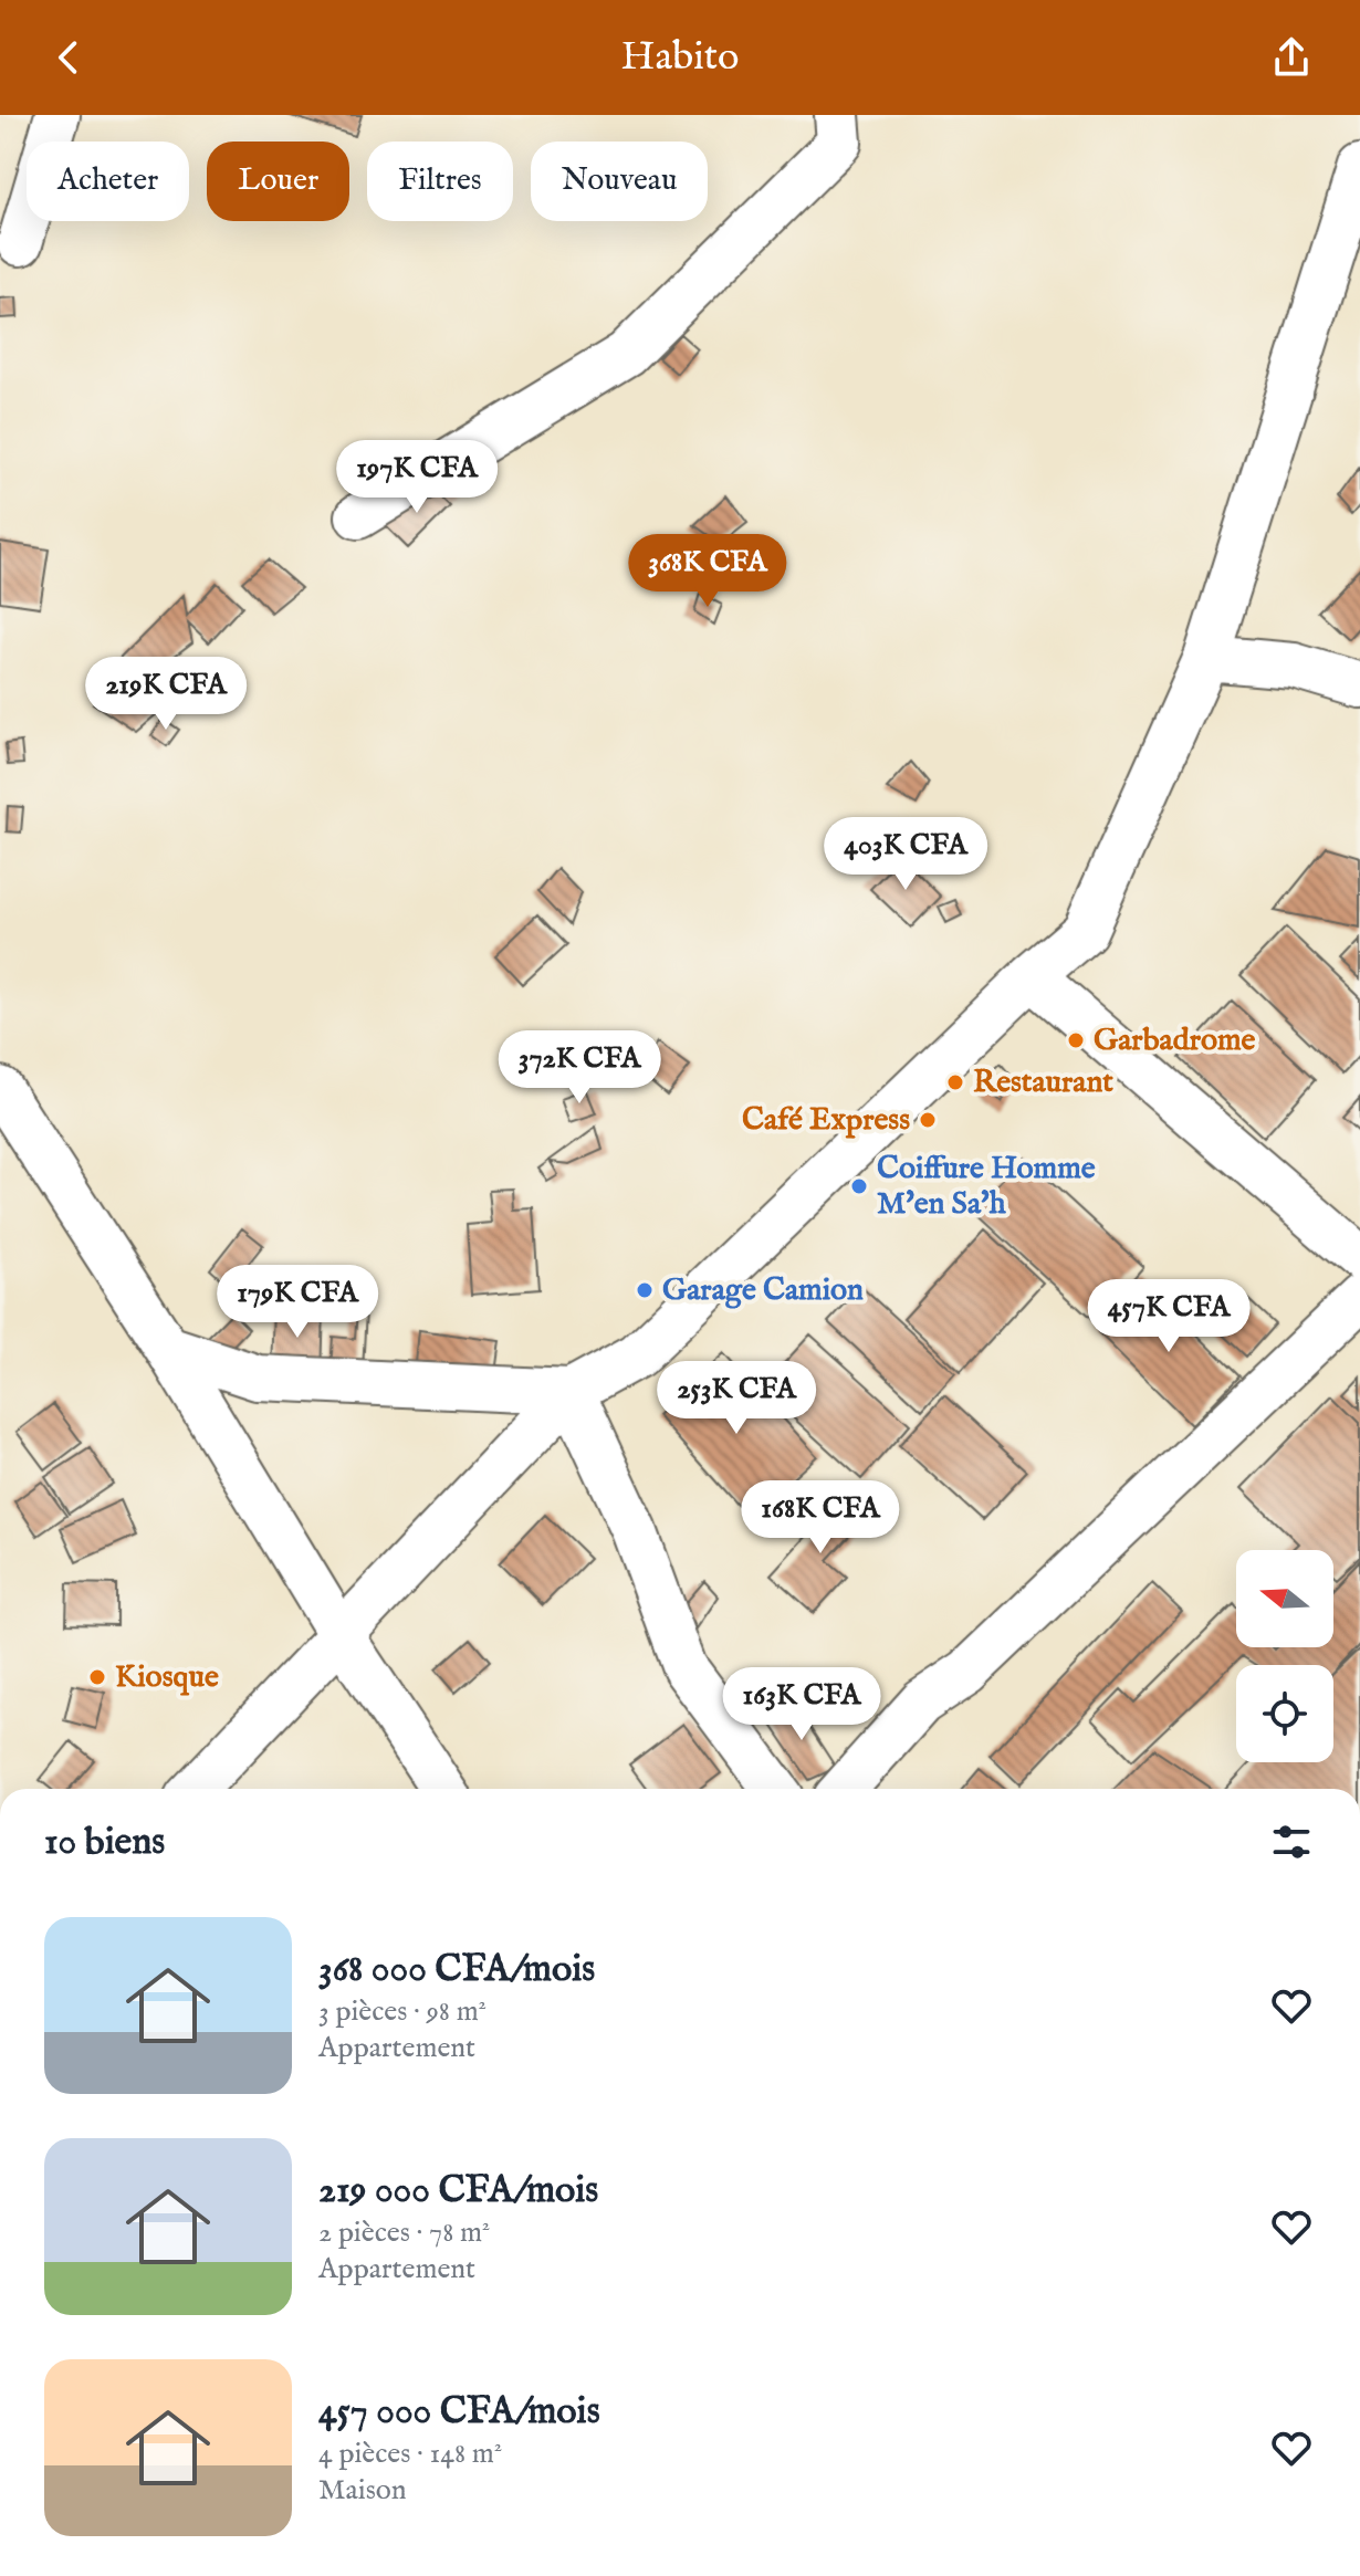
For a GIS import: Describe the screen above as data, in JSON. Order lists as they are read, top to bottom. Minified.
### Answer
{"places":["Garbadrome","Restaurant","Café Express","Coiffure Homme M'en Sa'h","Garage Camion","Kiosque"],"north":"left","page":{"header":"Habito","chip":["Acheter","Louer","Filtres","Nouveau"],"price":["197K CFA","368K CFA","219K CFA","403K CFA","372K CFA","179K CFA","457K CFA","253K CFA","168K CFA","163K CFA"],"heading":"10 biens","list":[{"name":"368 000 CFA/mois","note":"3 pièces · 98 m² · Appartement"},{"name":"219 000 CFA/mois","note":"2 pièces · 78 m² · Appartement"},{"name":"457 000 CFA/mois","note":"4 pièces · 148 m² · Maison"}]}}
